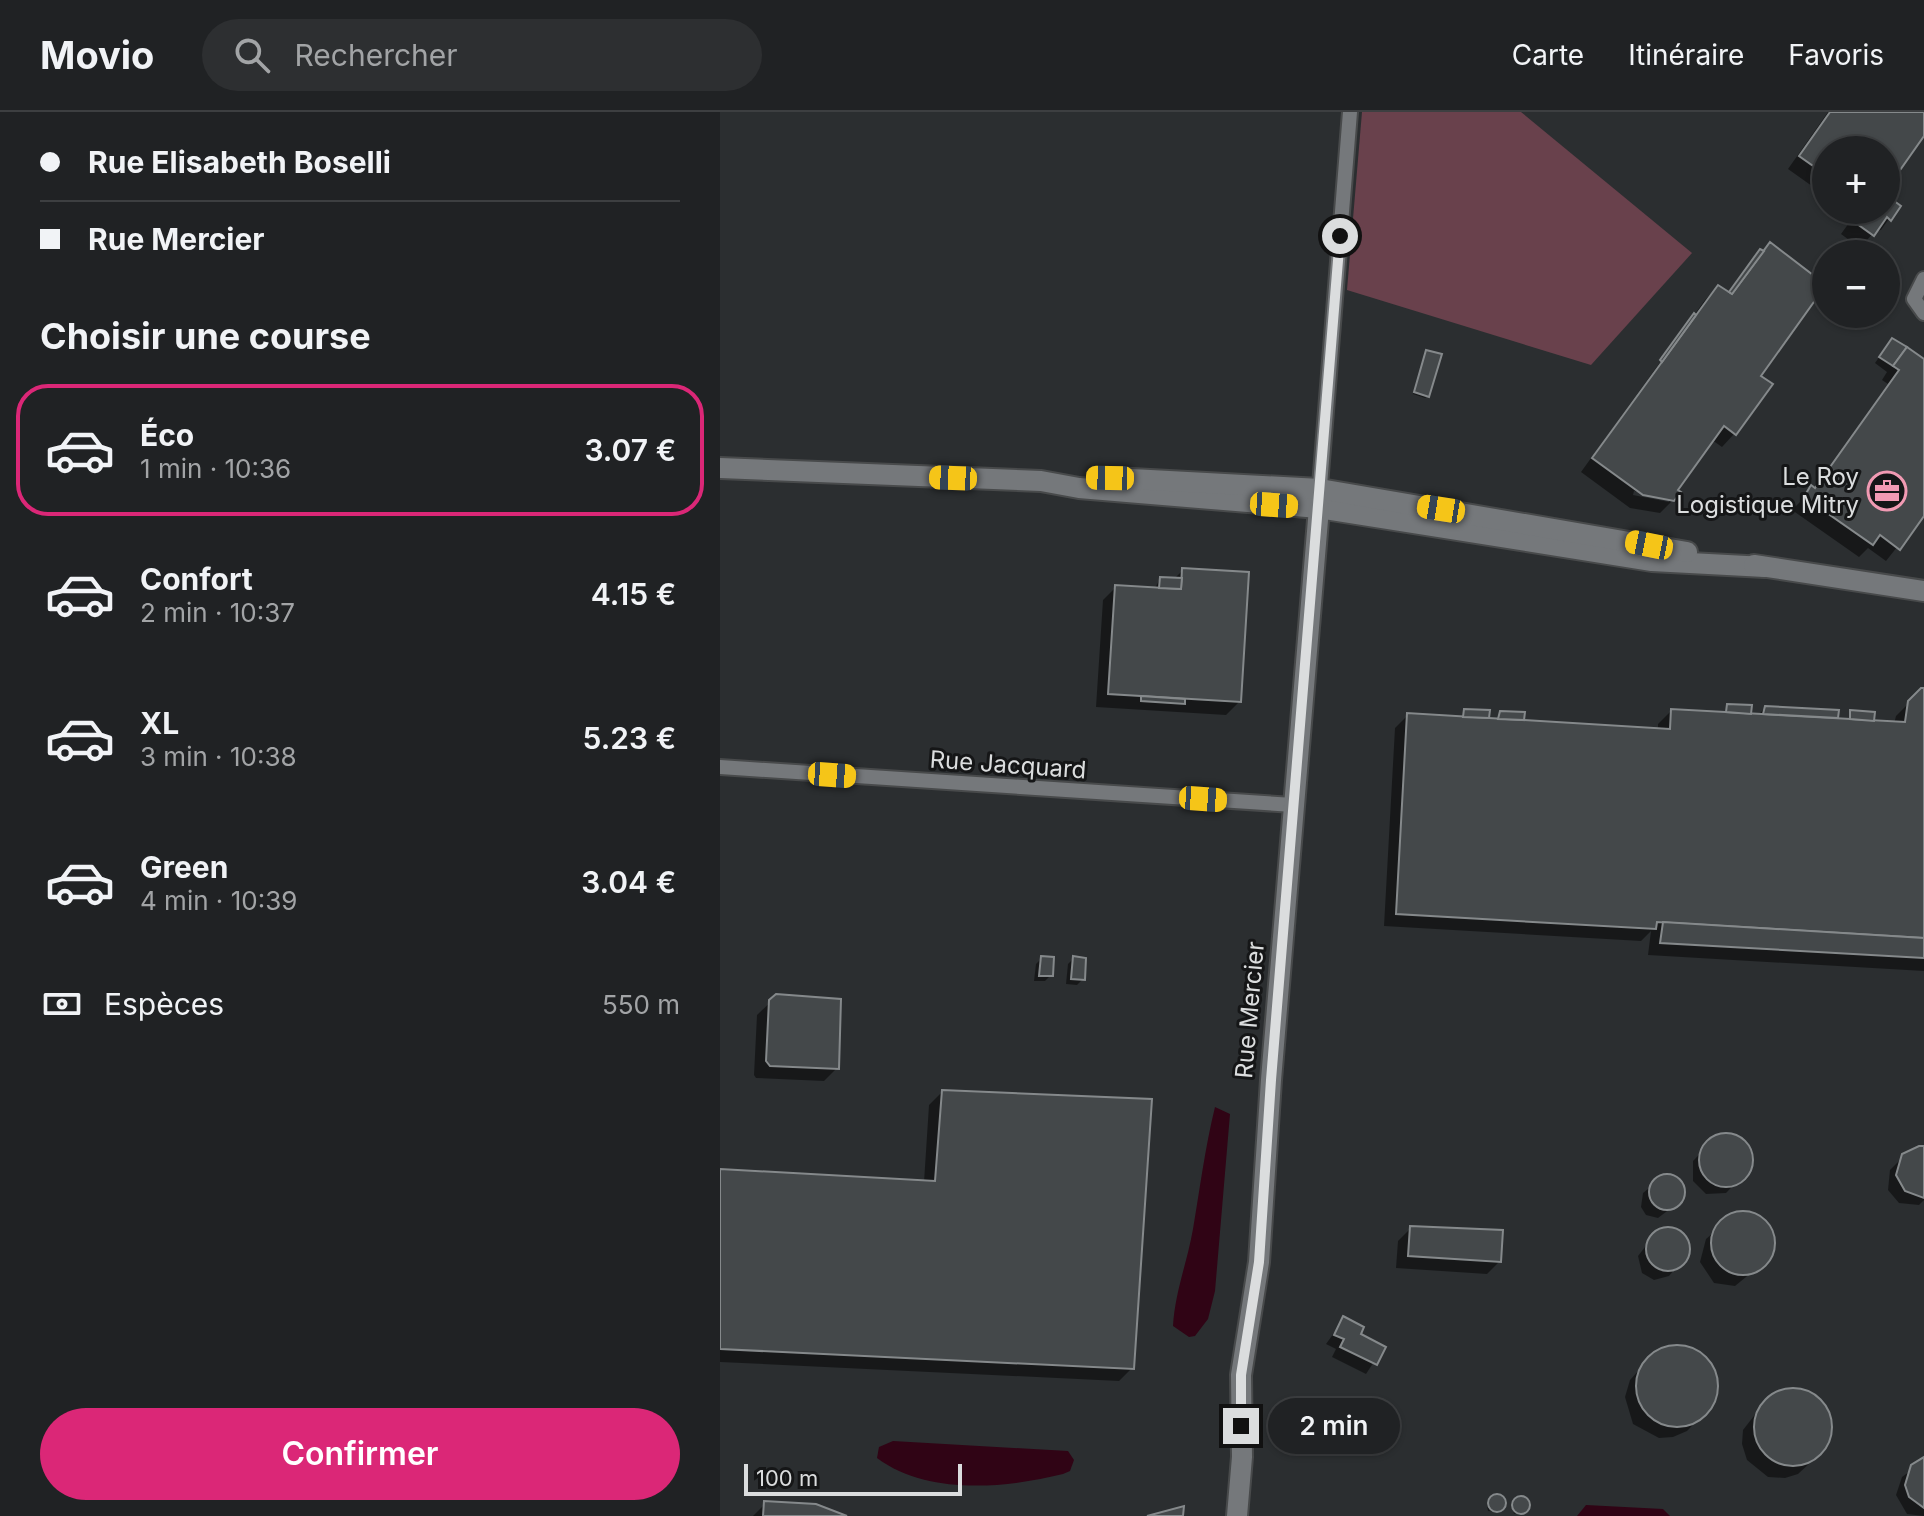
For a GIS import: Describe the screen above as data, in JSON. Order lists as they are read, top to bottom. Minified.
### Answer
{"streets":{"main road":["Rue Mercier"],"street":["Rue Jacquard"]},"crossings":[["Rue Jacquard","Rue Mercier"]],"places":{"office":["Le Roy Logistique Mitry"]},"scale_bar":"100 m","page":{"header":"Movio","search":"Rechercher","nav":["Carte","Itinéraire","Favoris"],"banner":["Rue Elisabeth Boselli","Rue Mercier"],"map_buttons":["+","−"],"heading":"Choisir une course","list":[{"name":"Éco","note":"1 min · 10:36","value":"3.07 €"},{"name":"Confort","note":"2 min · 10:37","value":"4.15 €"},{"name":"XL","note":"3 min · 10:38","value":"5.23 €"},{"name":"Green","note":"4 min · 10:39","value":"3.04 €"}],"pay":["Espèces","550 m"],"buttons":"Confirmer","bubble":"2 min","scale":"100 m"}}
